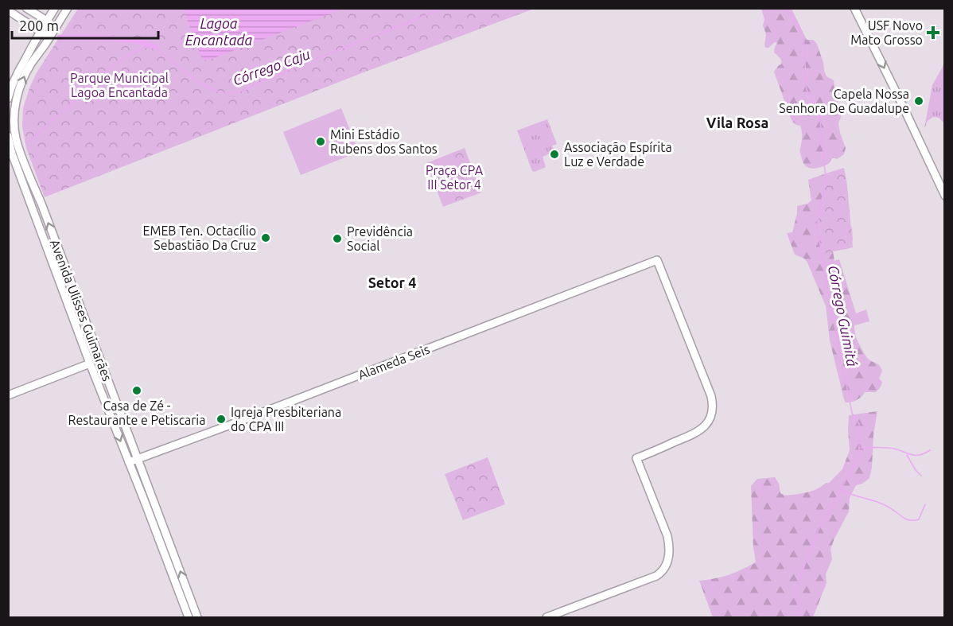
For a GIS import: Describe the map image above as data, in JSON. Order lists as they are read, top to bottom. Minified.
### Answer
{"streets":{"main road":["Avenida Ulisses Guimarães","Alameda Seis"]},"crossings":[["Avenida Ulisses Guimarães","Alameda Seis"]],"districts":["Vila Rosa","Setor 4"],"water":["Lagoa Encantada","Córrego Caju","Córrego Guimitá"],"parks":["Parque Municipal Lagoa Encantada","Praça CPA III Setor 4"],"places":{"health":["USF Novo Mato Grosso"],"other":["Capela Nossa Senhora De Guadalupe","Mini Estádio Rubens dos Santos","Associação Espírita Luz e Verdade","EMEB Ten. Octacílio Sebastião Da Cruz","Previdência Social","Casa de Zé - Restaurante e Petiscaria","Igreja Presbiteriana do CPA III"]},"scale_bar":"200 m"}
